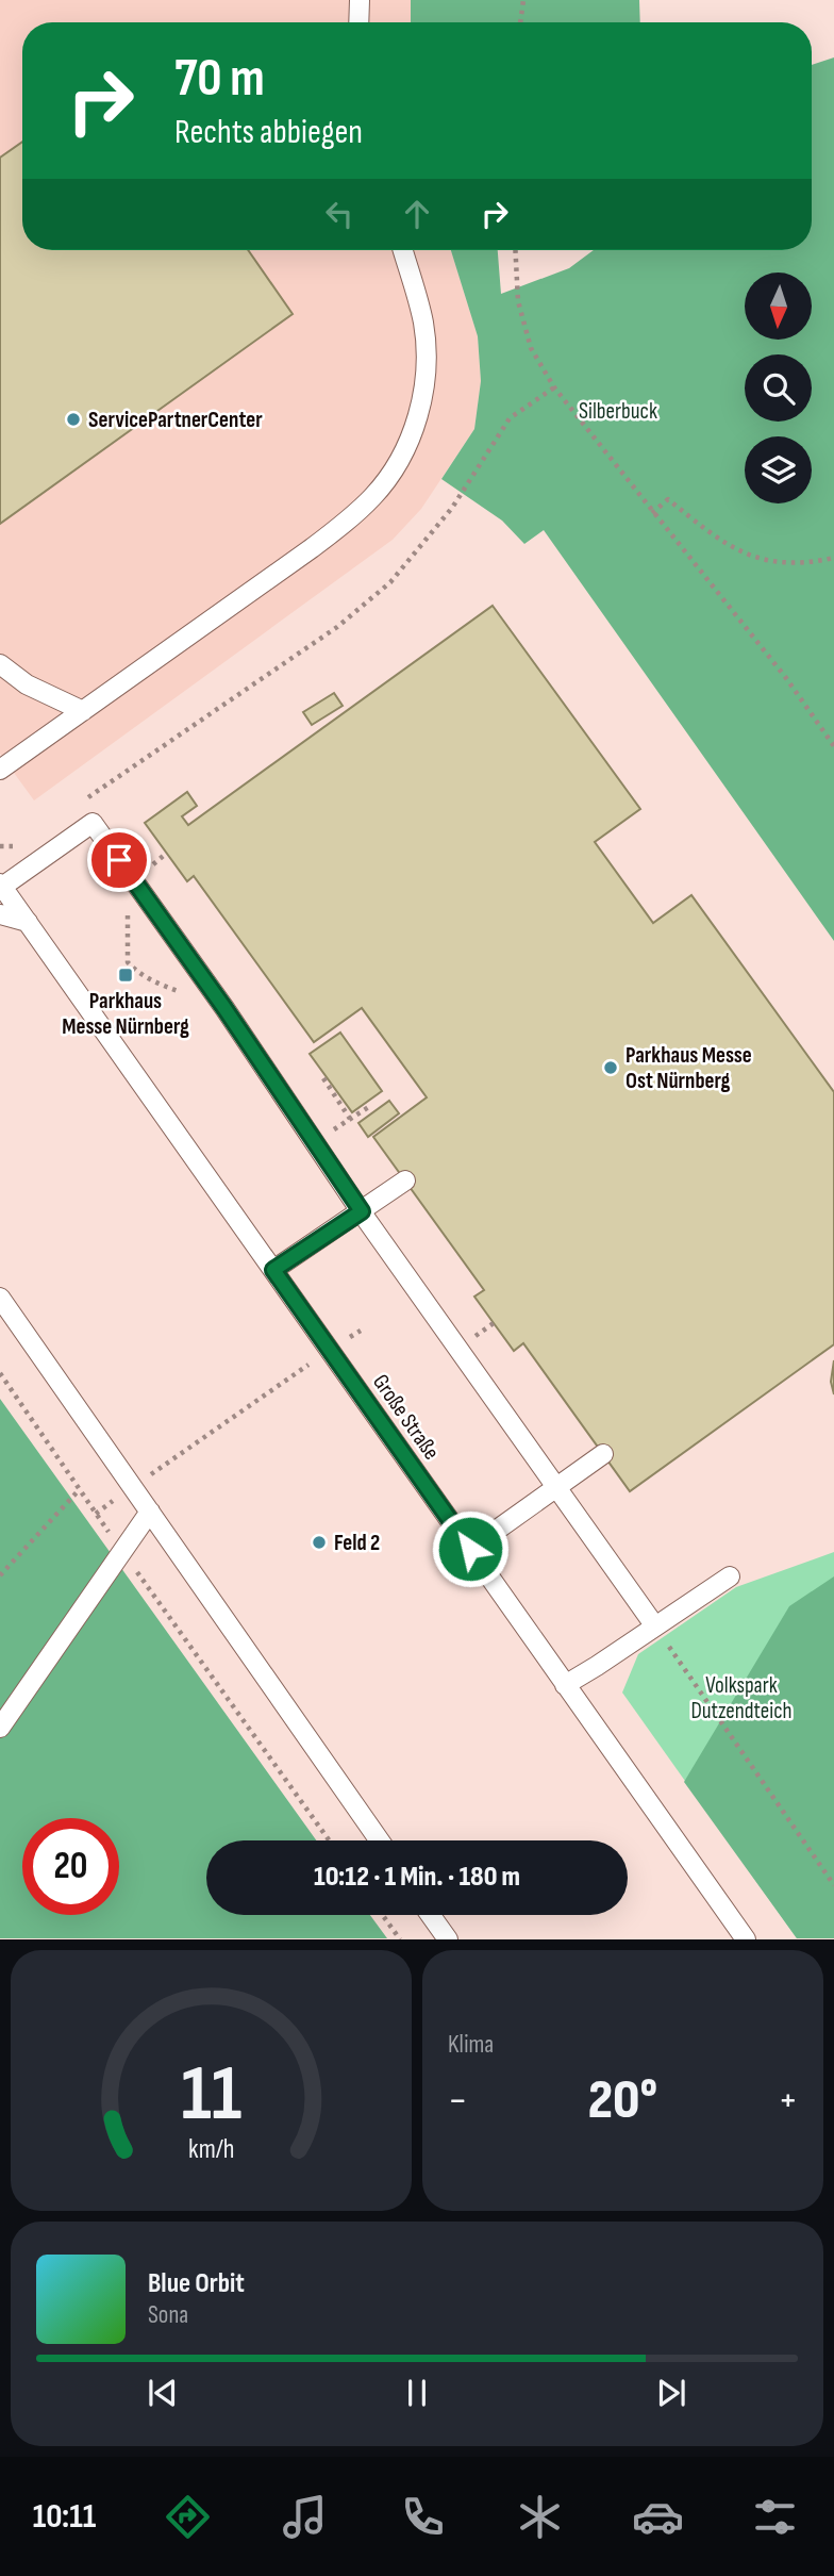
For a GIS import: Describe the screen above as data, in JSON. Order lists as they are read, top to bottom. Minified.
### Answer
{"streets":{"lane":["Große Straße"]},"parks":["Silberbuck","Volkspark Dutzendteich"],"places":{"other":["ServicePartnerCenter","Parkhaus Messe Ost Nürnberg","Feld 2"],"transit":["Parkhaus Messe Nürnberg"]},"north":"bottom","page":{"turn":["70 m","Rechts abbiegen"],"limit":"20","trip":"10:12 · 1 Min. · 180 m","tile":"Klima","heat":["−","20°","+"],"song":["Blue Orbit","Sona"],"tabs":"10:11","gauge":["11","km/h"]}}
